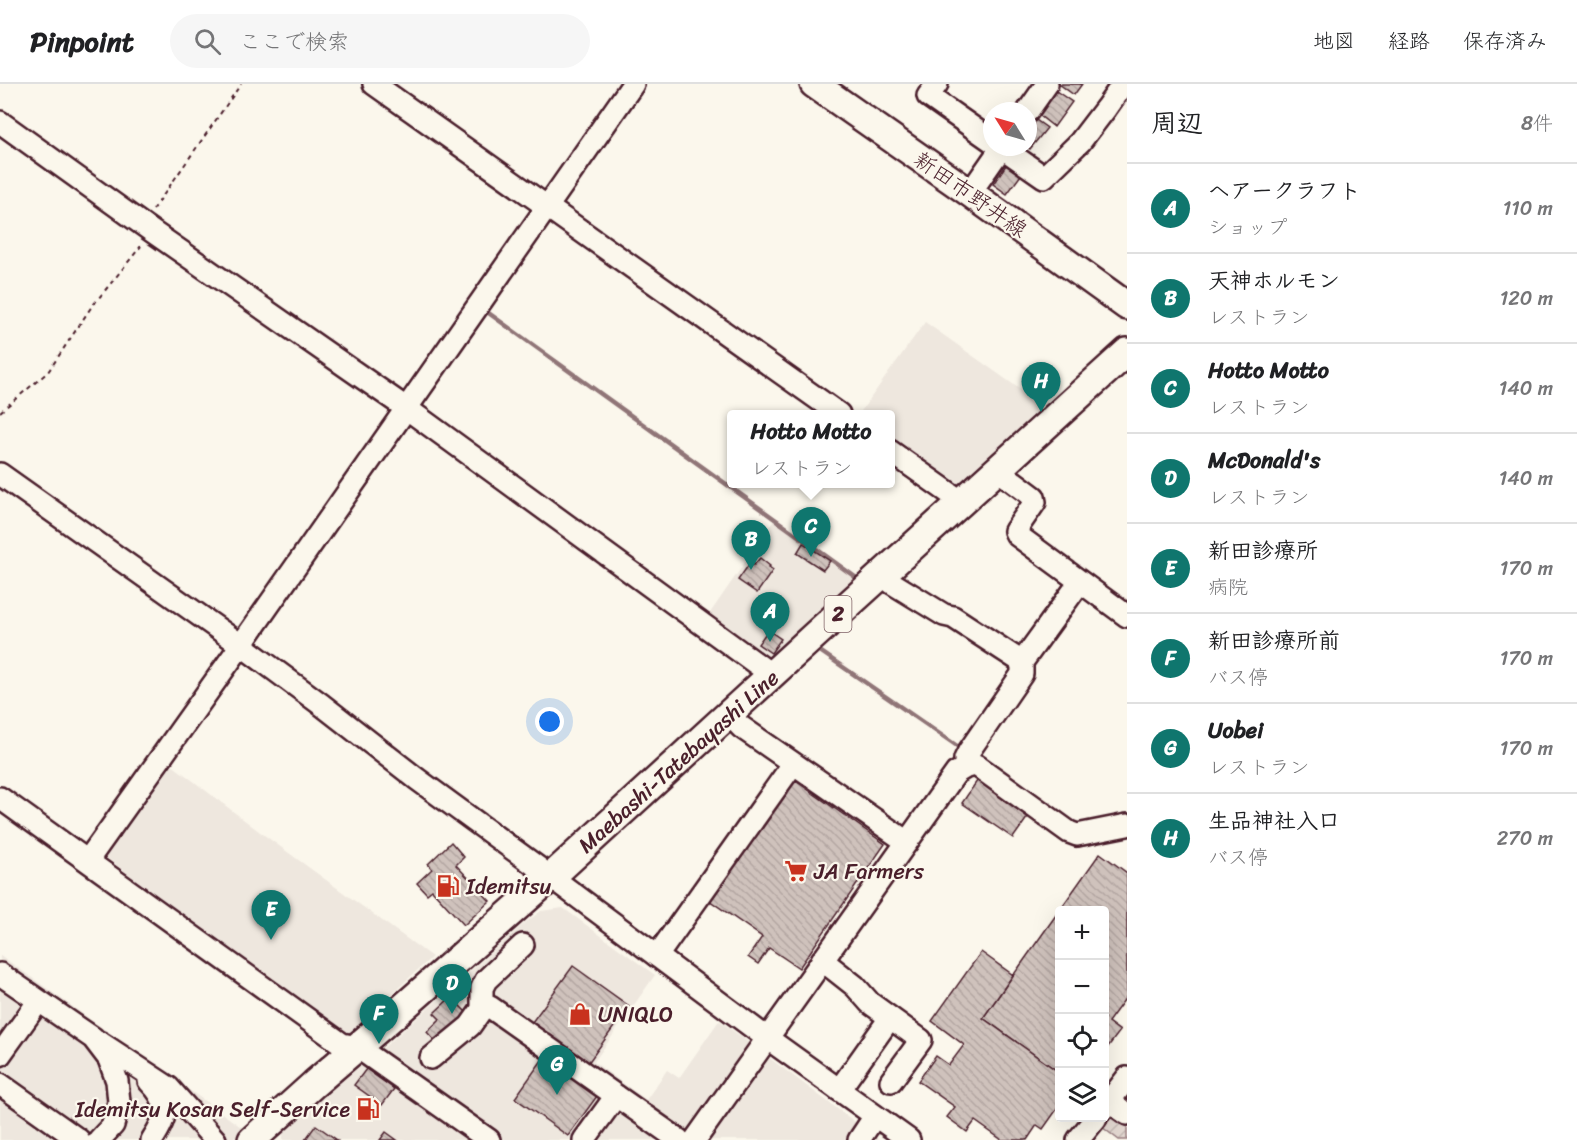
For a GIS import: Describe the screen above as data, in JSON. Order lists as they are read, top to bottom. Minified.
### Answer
{"streets":{"main road":["新田市野井線","2","Maebashi-Tatebayashi Line"]},"places":{"supermarket":["JA Farmers"],"fuel station":["Idemitsu","Idemitsu Kosan Self-Service"],"shop":["UNIQLO"]},"north":"top left","page":{"header":"Pinpoint","search":"ここで検索","nav":["地図","経路","保存済み"],"heading":["周辺","8件"],"list":[{"mark":"A","name":"ヘアークラフト","note":"ショップ","value":"110 m"},{"mark":"B","name":"天神ホルモン","note":"レストラン","value":"120 m"},{"mark":"C","name":"Hotto Motto","note":"レストラン","value":"140 m"},{"mark":"D","name":"McDonald's","note":"レストラン","value":"140 m"},{"mark":"E","name":"新田診療所","note":"病院","value":"170 m"},{"mark":"F","name":"新田診療所前","note":"バス停","value":"170 m"},{"mark":"G","name":"Uobei","note":"レストラン","value":"170 m"},{"mark":"H","name":"生品神社入口","note":"バス停","value":"270 m"}],"pins":["H","C","B","A","E","D","F","G"],"popup":["Hotto Motto","レストラン"],"map_buttons":["+","−"]}}
